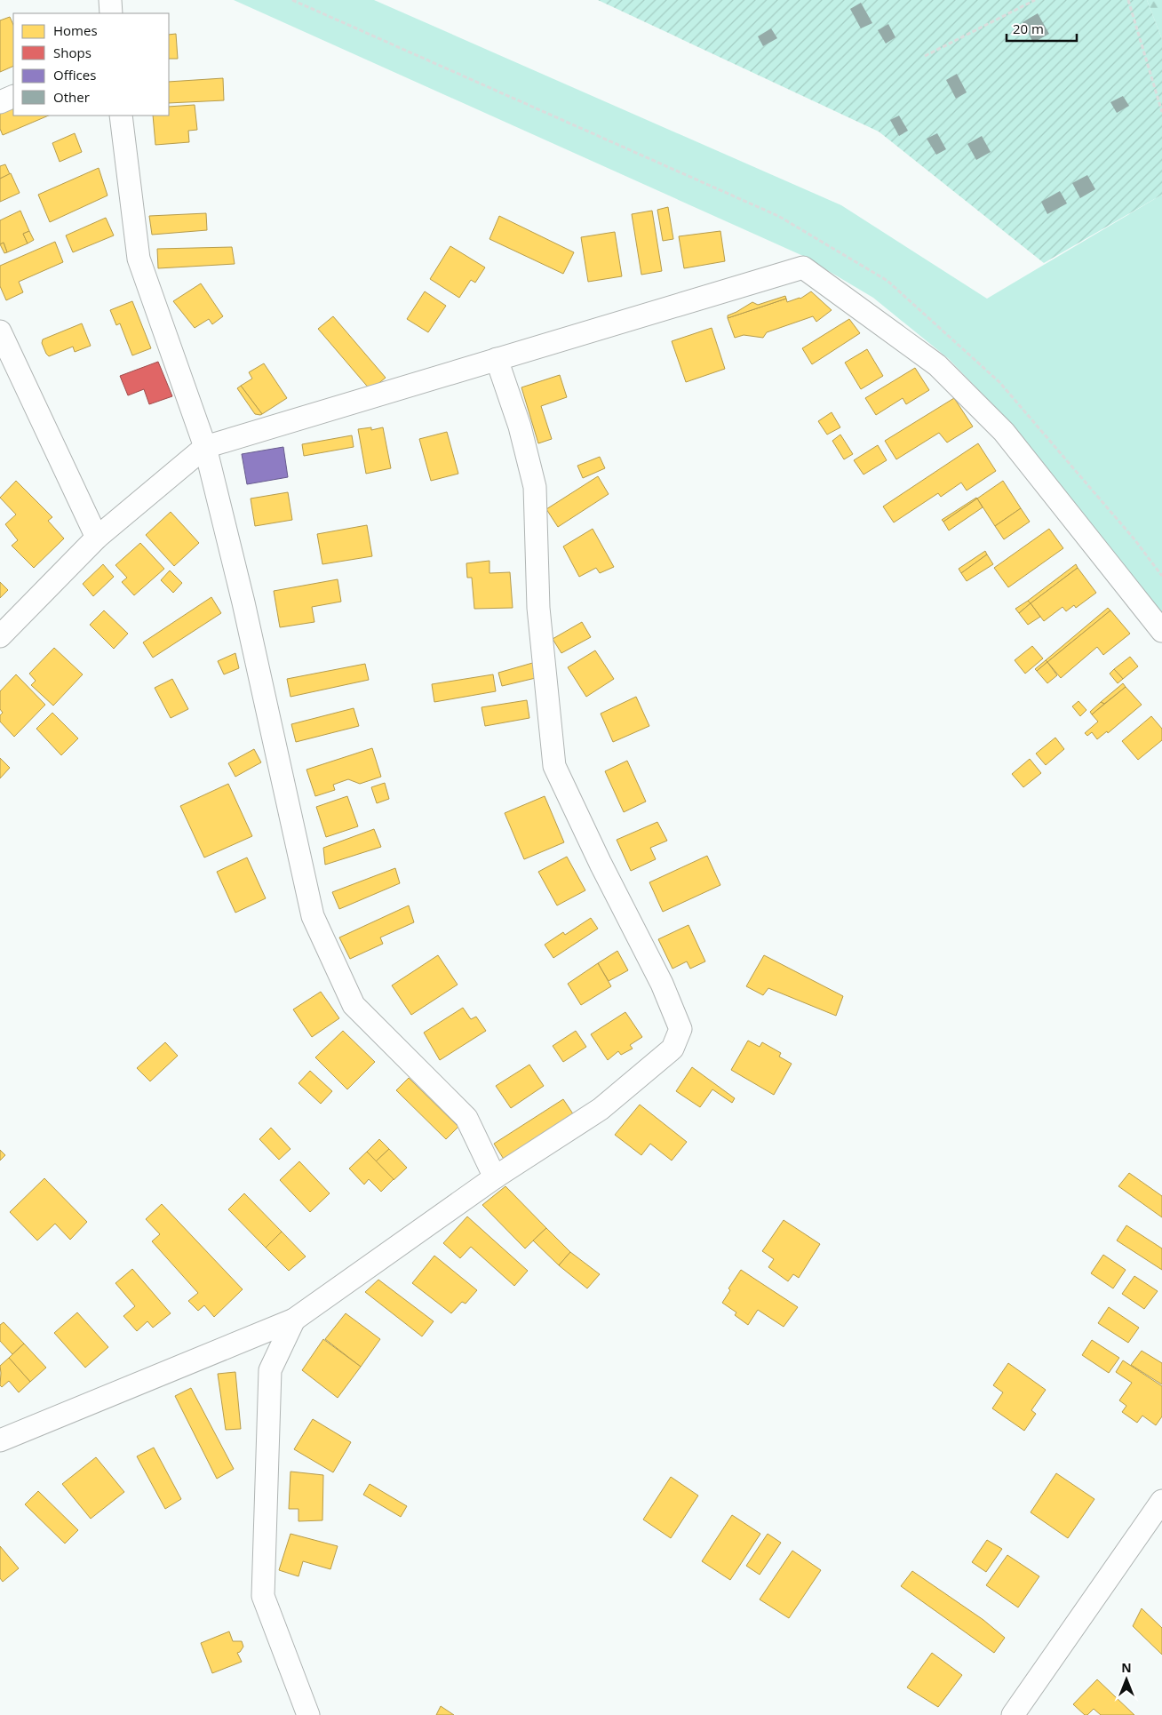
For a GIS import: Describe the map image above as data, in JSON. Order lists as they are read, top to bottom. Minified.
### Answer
{"legend":["Homes","Shops","Offices","Other"],"scale_bar":"20 m","north":"top"}
